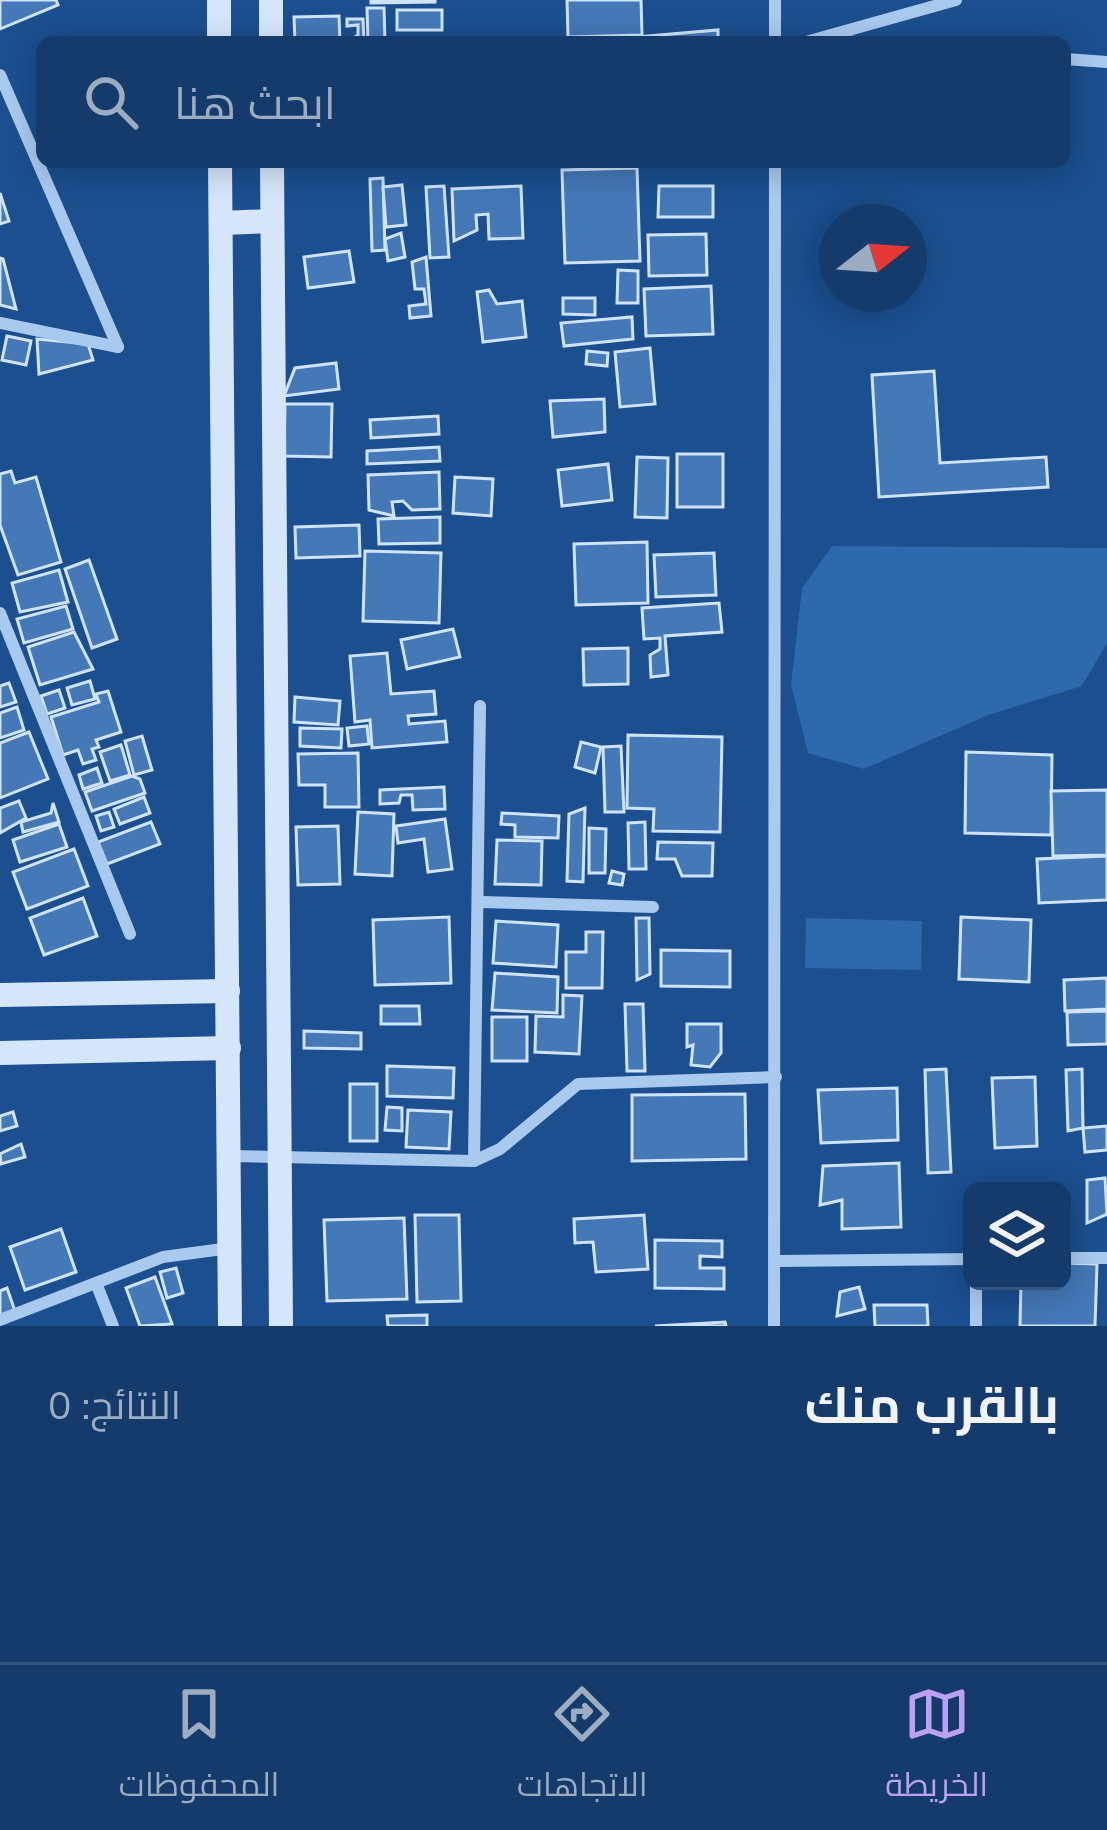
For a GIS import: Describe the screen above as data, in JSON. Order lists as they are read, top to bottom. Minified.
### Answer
{"north":"right","page":{"search":"ابحث هنا","heading":["بالقرب منك","النتائج: 0"],"nav":["الخريطة","الاتجاهات","المحفوظات"]}}
